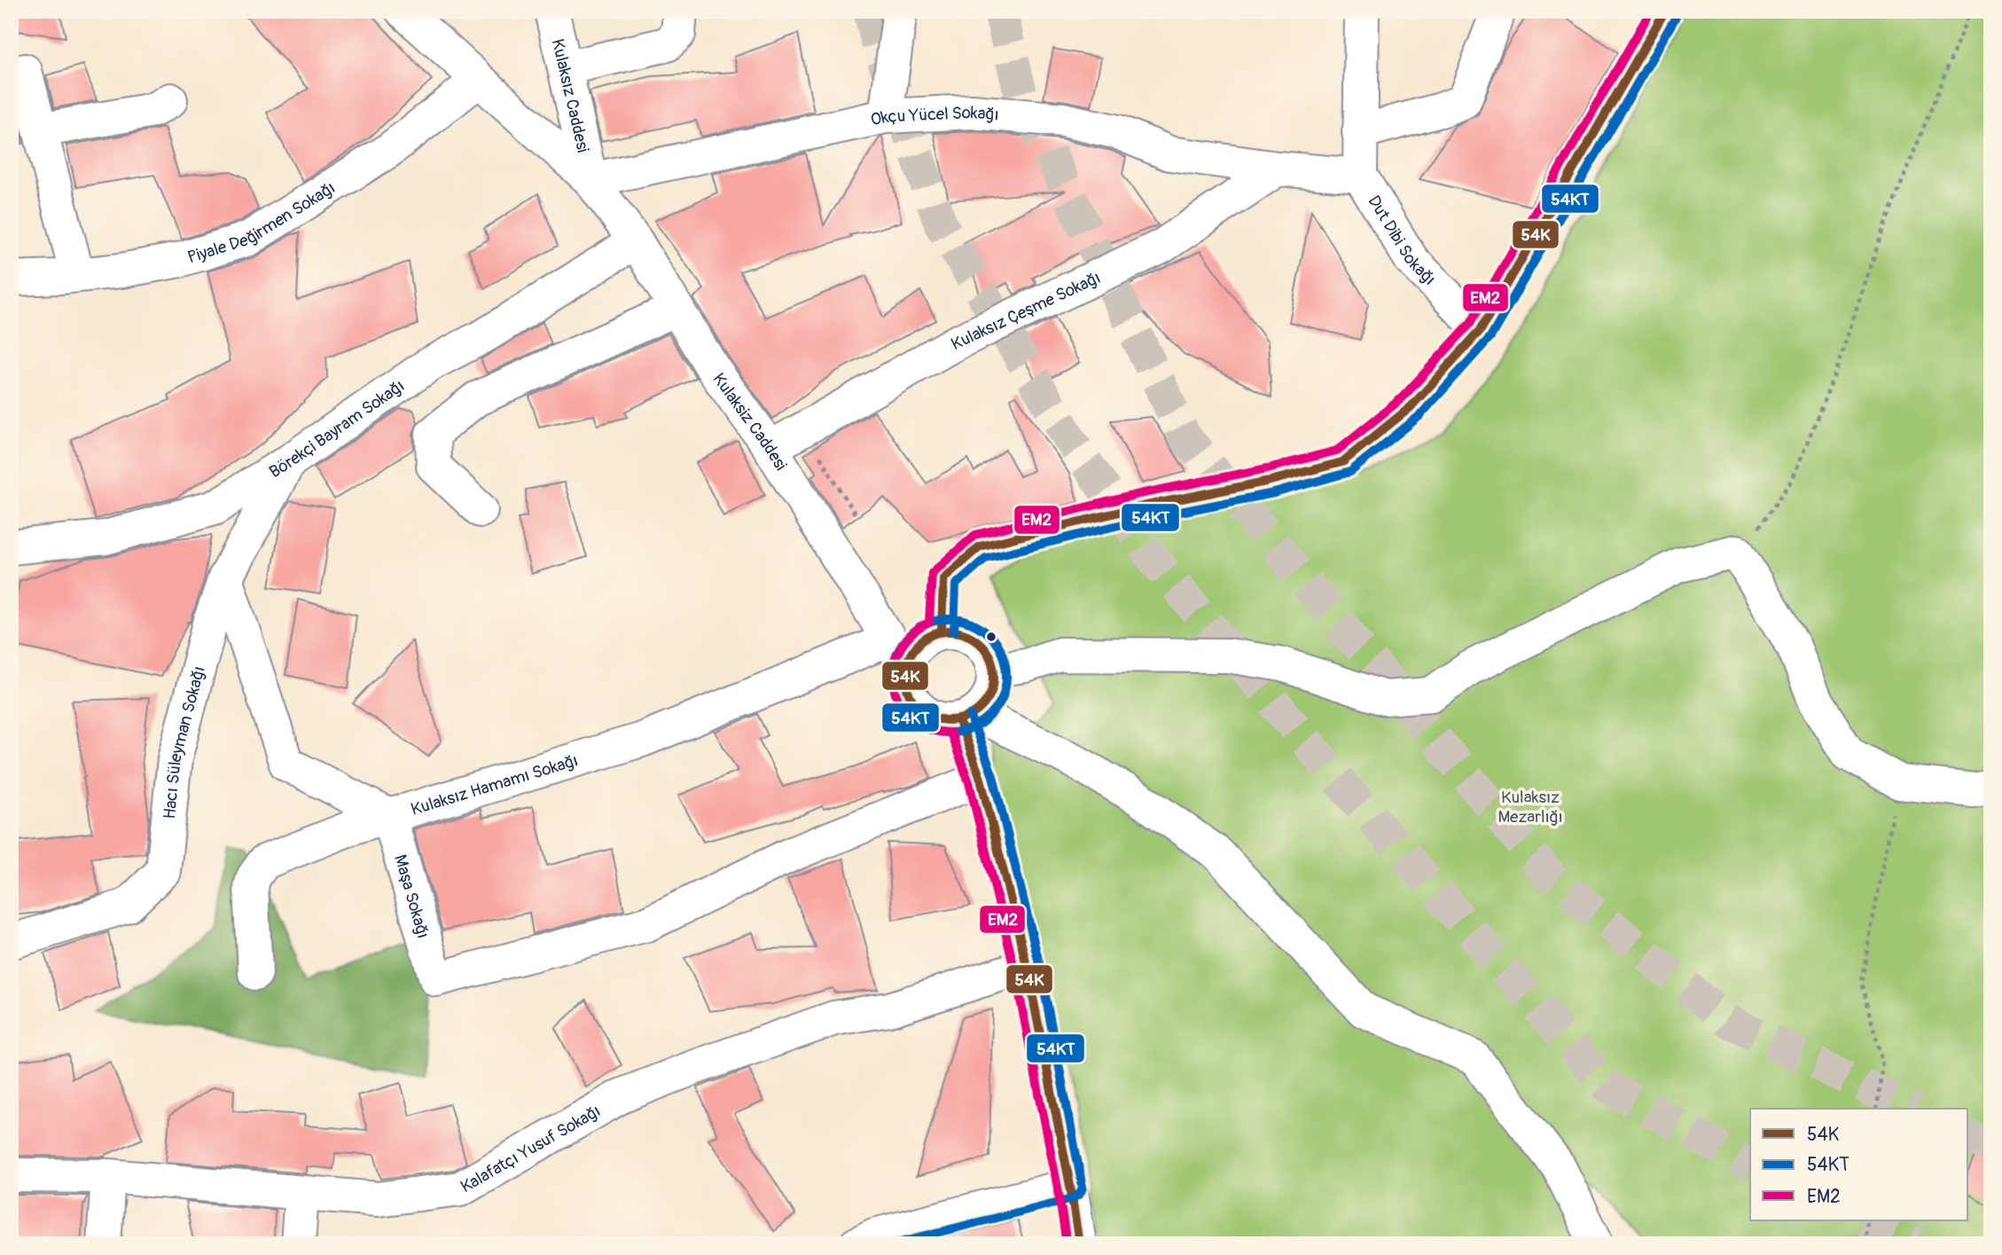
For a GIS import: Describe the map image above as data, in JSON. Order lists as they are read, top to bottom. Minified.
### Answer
{"streets":{"street":["Kulaksız Caddesi","Okçu Yücel Sokağı","Piyale Değirmen Sokağı","Dut Dibi Sokağı","Kulaksız Çeşme Sokağı","Kulaksiz Caddesi","Börekçi Bayram Sokağı","Hacı Süleyman Sokağı","Kulaksız Hamamı Sokağı","Maşa Sokağı","Kalafatçı Yusuf Sokağı"]},"crossings":[["Kulaksız Caddesi","Okçu Yücel Sokağı"],["Kulaksız Caddesi","Kulaksiz Caddesi"],["Okçu Yücel Sokağı","Dut Dibi Sokağı"],["Okçu Yücel Sokağı","Kulaksız Çeşme Sokağı"],["Okçu Yücel Sokağı","Kulaksiz Caddesi"],["Kulaksız Çeşme Sokağı","Kulaksiz Caddesi"],["Kulaksiz Caddesi","Börekçi Bayram Sokağı"],["Kulaksiz Caddesi","Kulaksız Hamamı Sokağı"],["Börekçi Bayram Sokağı","Hacı Süleyman Sokağı"],["Hacı Süleyman Sokağı","Kulaksız Hamamı Sokağı"],["Kulaksız Hamamı Sokağı","Maşa Sokağı"]],"parks":["Kulaksız Mezarlığı"],"lines":["transit line 54K","transit line EM2","transit line 54KT"],"legend":["54K","54KT","EM2"]}
